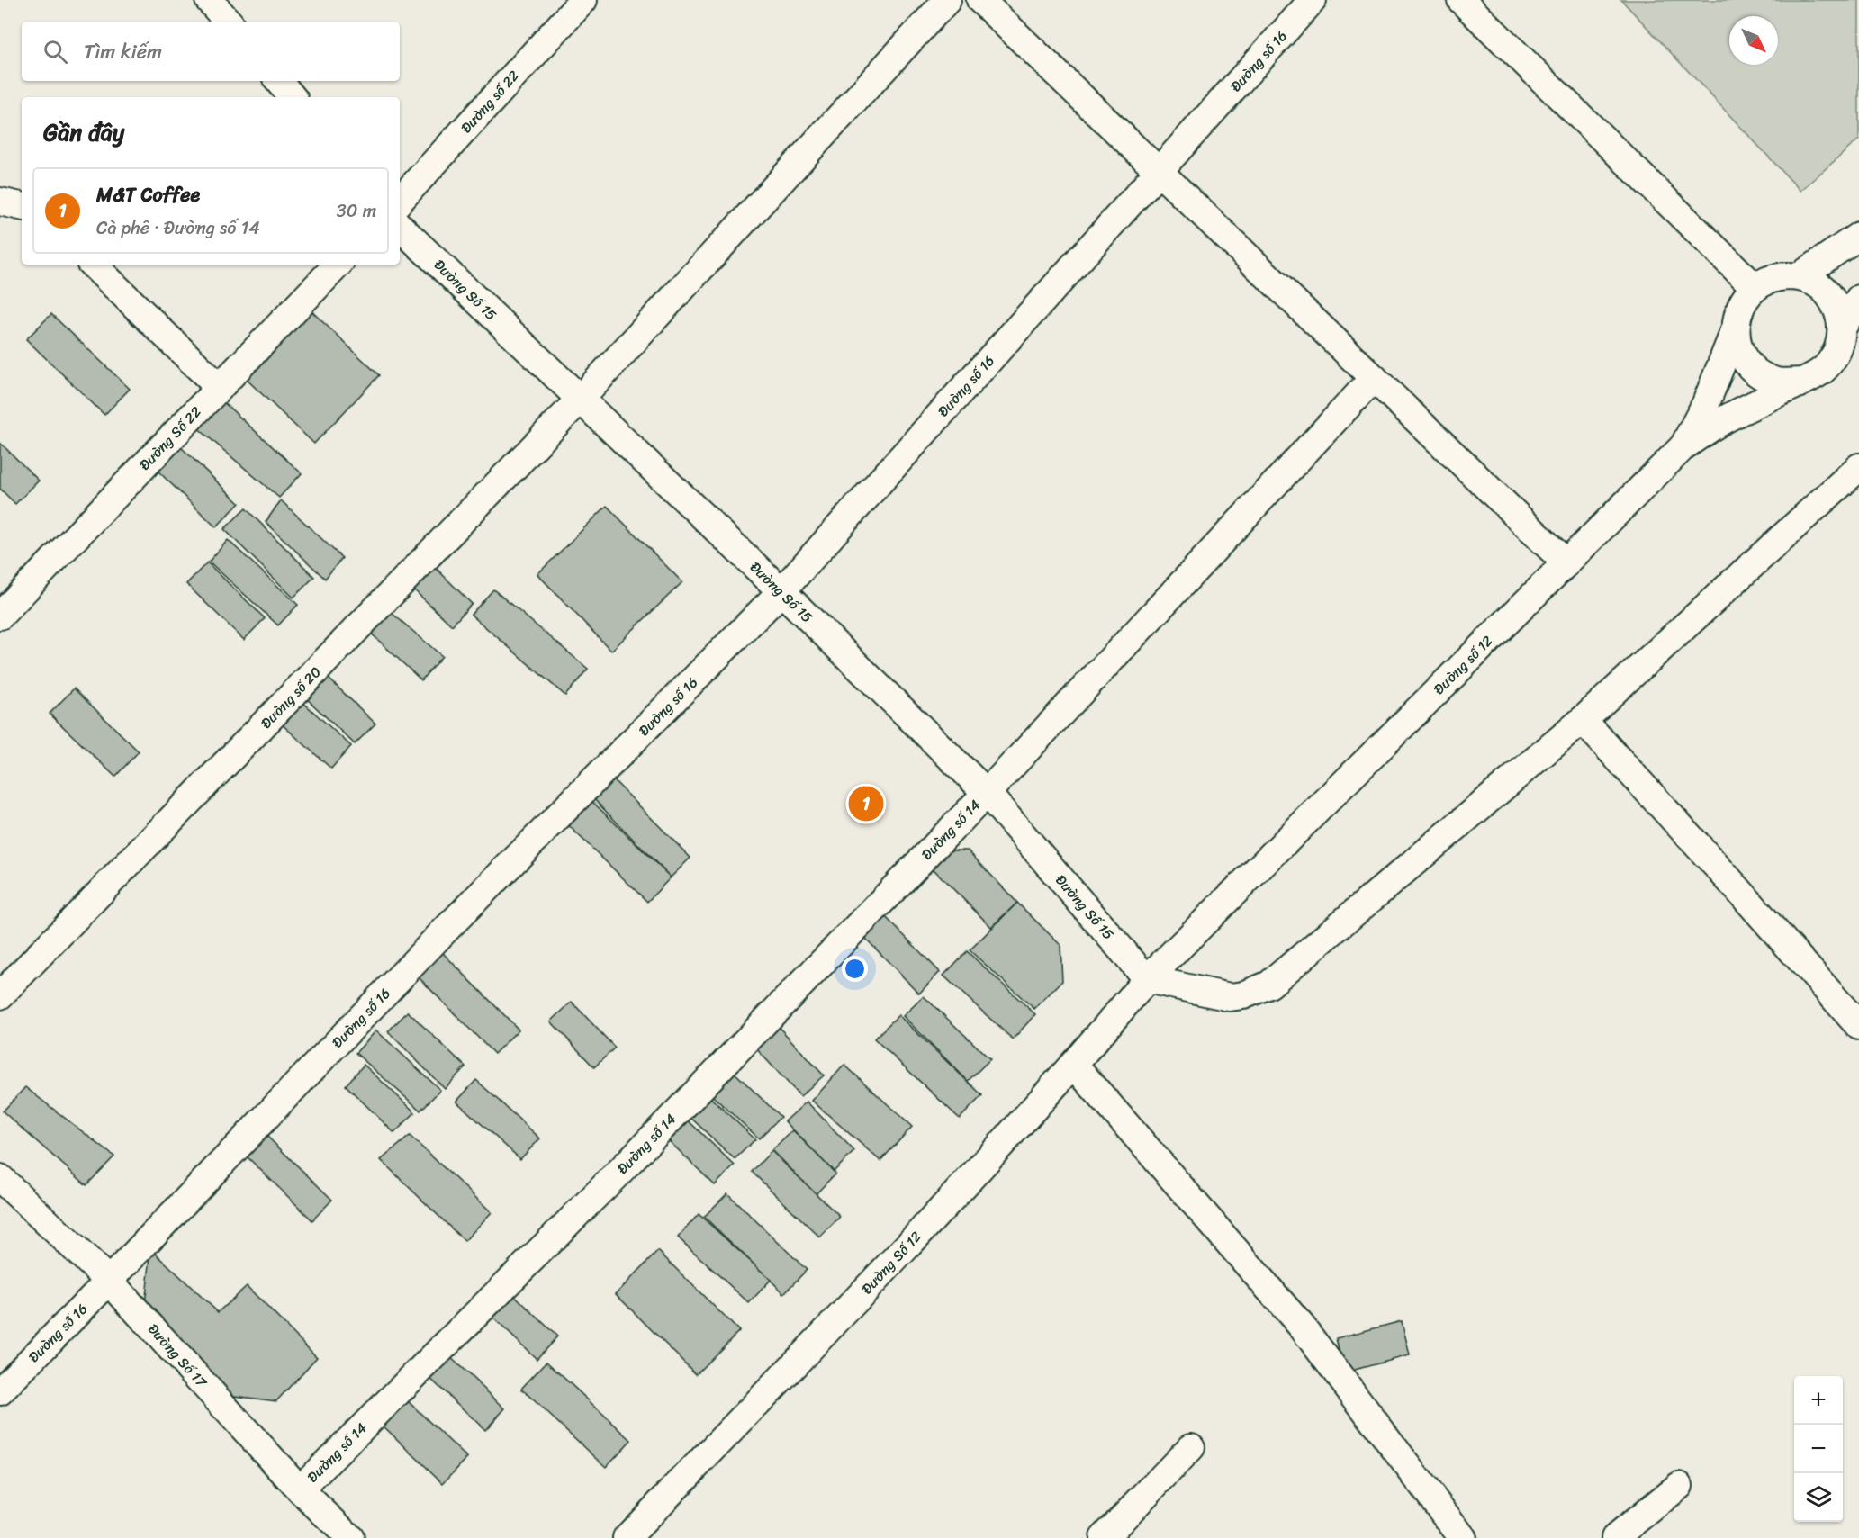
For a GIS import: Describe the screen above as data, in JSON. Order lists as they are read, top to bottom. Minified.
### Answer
{"streets":{"street":["Đường số 16","Đường số 22","Đường Số 15","Đường Số 22","Đường số 12","Đường số 20","Đường số 14","Đường Số 12","Đường Số 17"]},"crossings":[["Đường số 16","Đường Số 15"],["Đường số 16","Đường Số 17"],["Đường Số 15","Đường số 12"],["Đường Số 15","Đường số 20"],["Đường Số 15","Đường số 14"],["Đường Số 15","Đường Số 12"],["Đường số 12","Đường Số 12"],["Đường số 14","Đường Số 17"]],"north":"bottom right","page":{"search":"Tìm kiếm","heading":"Gần đây","list":[{"mark":"1","name":"M&T Coffee","note":"Cà phê · Đường số 14","value":"30 m"}],"pins":"1","map_buttons":["+","−"]}}
